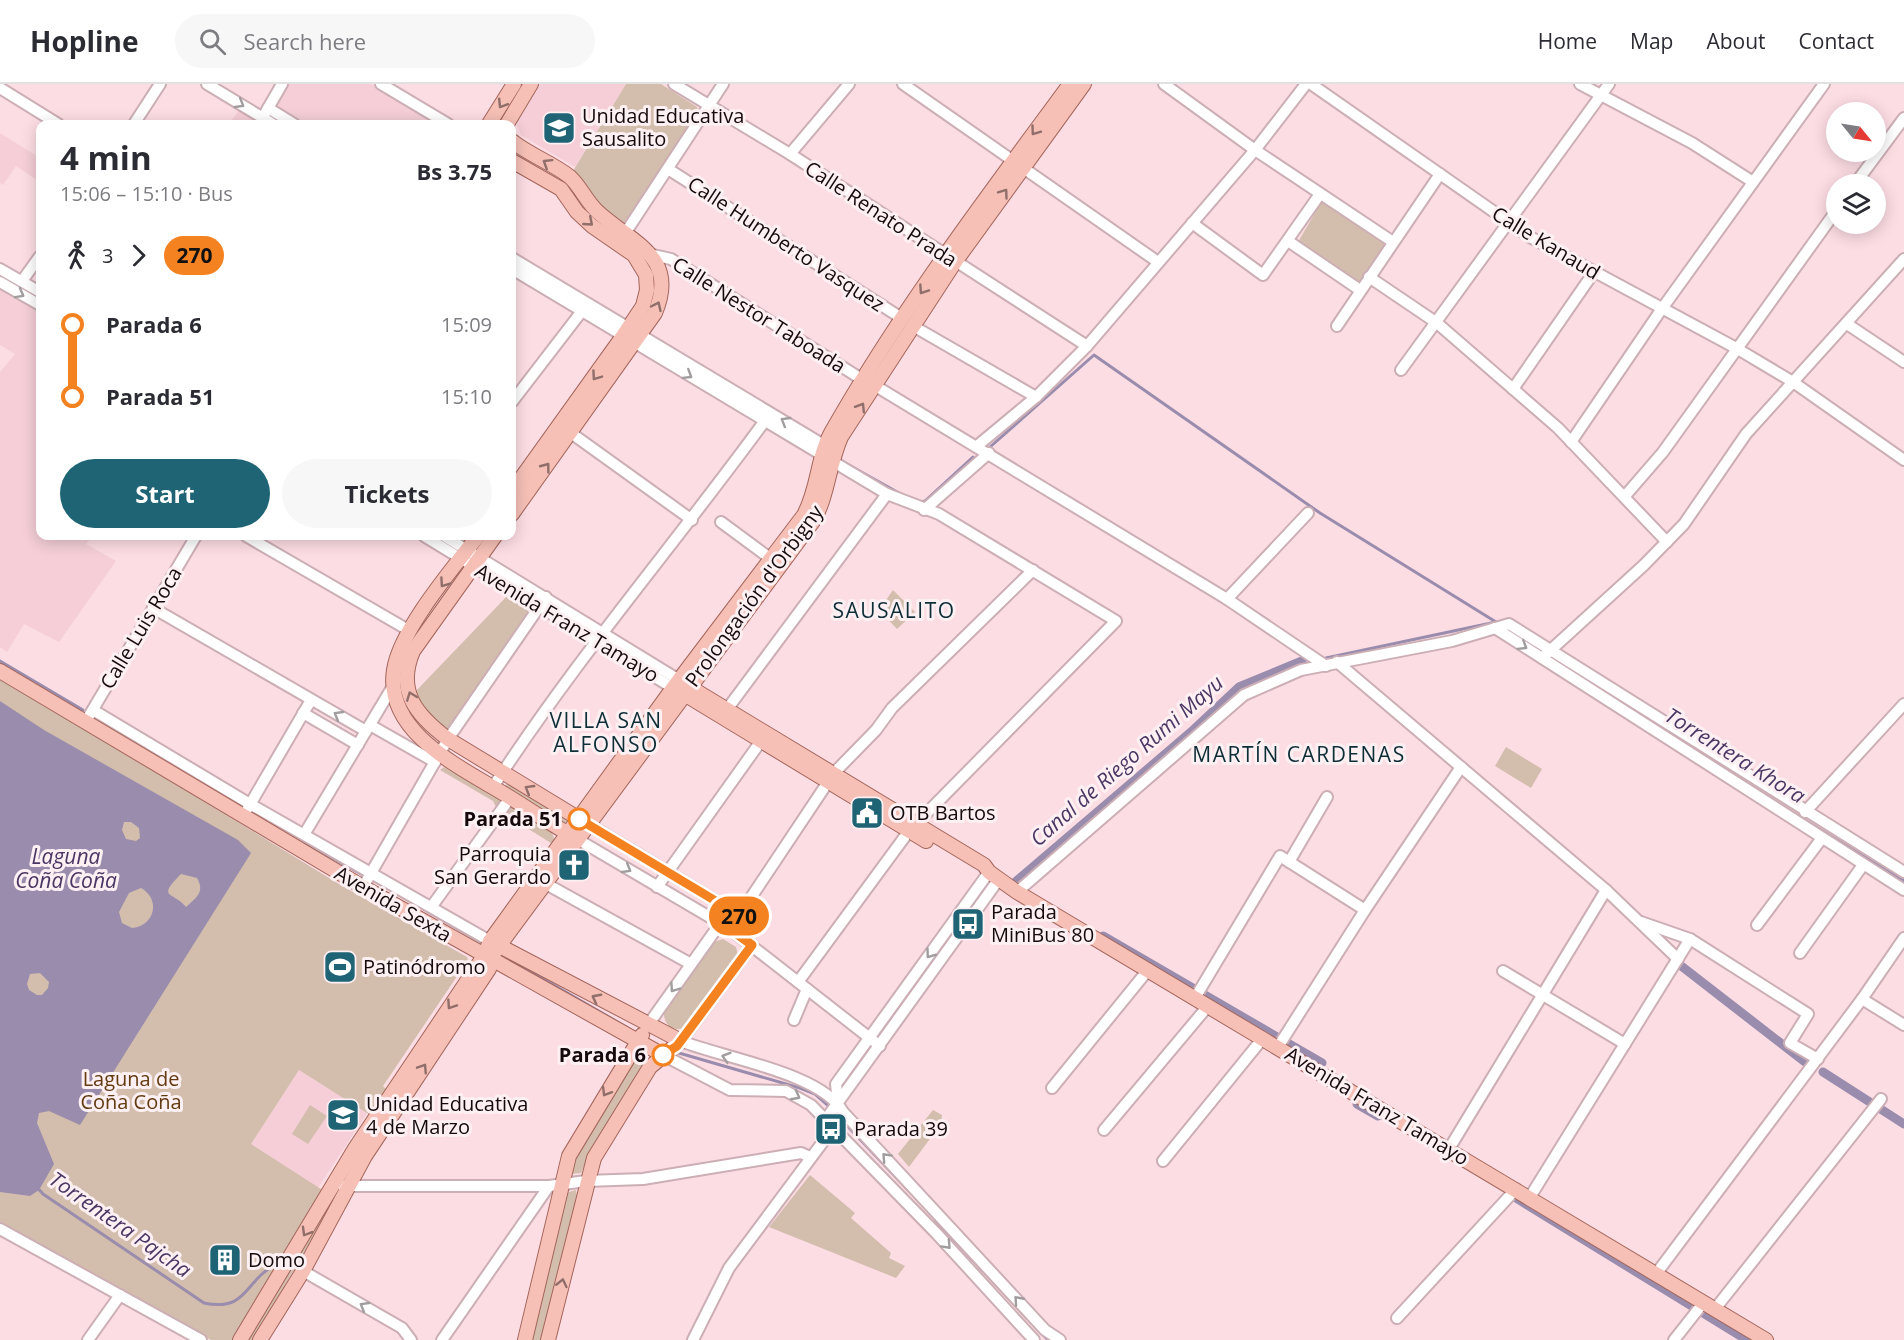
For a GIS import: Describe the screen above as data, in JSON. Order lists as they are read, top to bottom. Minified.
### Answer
{"streets":{"main road":["Prolongación d'Orbigny","Avenida Franz Tamayo","Avenida Sexta"],"street":["Calle Renato Prada","Calle Kanaud","Calle Humberto Vasquez","Calle Nestor Taboada","Calle Luis Roca"]},"crossings":[["Calle Renato Prada","Prolongación d'Orbigny"],["Calle Humberto Vasquez","Prolongación d'Orbigny"],["Calle Nestor Taboada","Prolongación d'Orbigny"],["Prolongación d'Orbigny","Avenida Franz Tamayo"],["Prolongación d'Orbigny","Avenida Sexta"],["Calle Luis Roca","Avenida Sexta"]],"districts":["SAUSALITO","VILLA SAN ALFONSO","MARTÍN CARDENAS"],"water":["Torrentera Khora","Canal de Riego Rumi Mayu","Laguna Coña Coña","Torrentera Pajcha"],"parks":["Laguna de Coña Coña"],"places":{"school or university":["Unidad Educativa Sausalito","Unidad Educativa 4 de Marzo"],"public building":["OTB Bartos"],"other":["Parada 51","Parada 6"],"church":["Parroquia San Gerardo"],"bus stop":["Parada MiniBus 80","Parada 39"],"sports":["Patinódromo"],"building":["Domo"]},"lines":["bus line 270"],"north":"bottom right","page":{"header":"Hopline","search":"Search here","nav":["Home","Map","About","Contact"],"on_map":"270","heading":["4 min","15:06 – 15:10 · Bus","Bs 3.75"],"legs":["3","270"],"list":[{"name":"Parada 6","value":"15:09"},{"name":"Parada 51","value":"15:10"}],"buttons":["Start","Tickets"]}}
